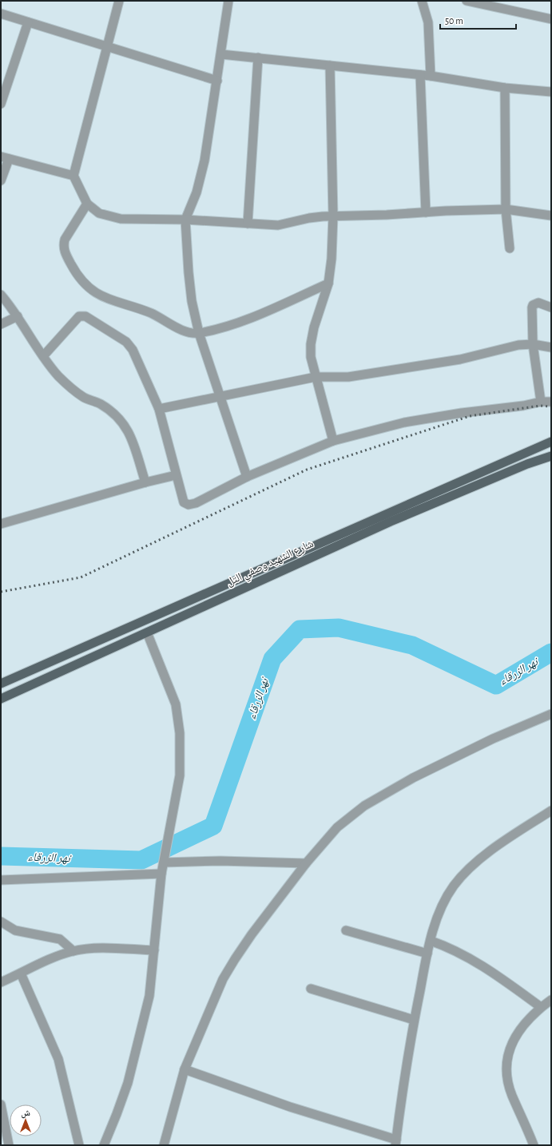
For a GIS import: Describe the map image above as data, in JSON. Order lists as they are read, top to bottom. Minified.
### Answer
{"streets":{"main road":["شارع الشهيد وصفي التل"]},"water":["نهر الزرقاء"],"scale_bar":"50 m","north":"top"}
